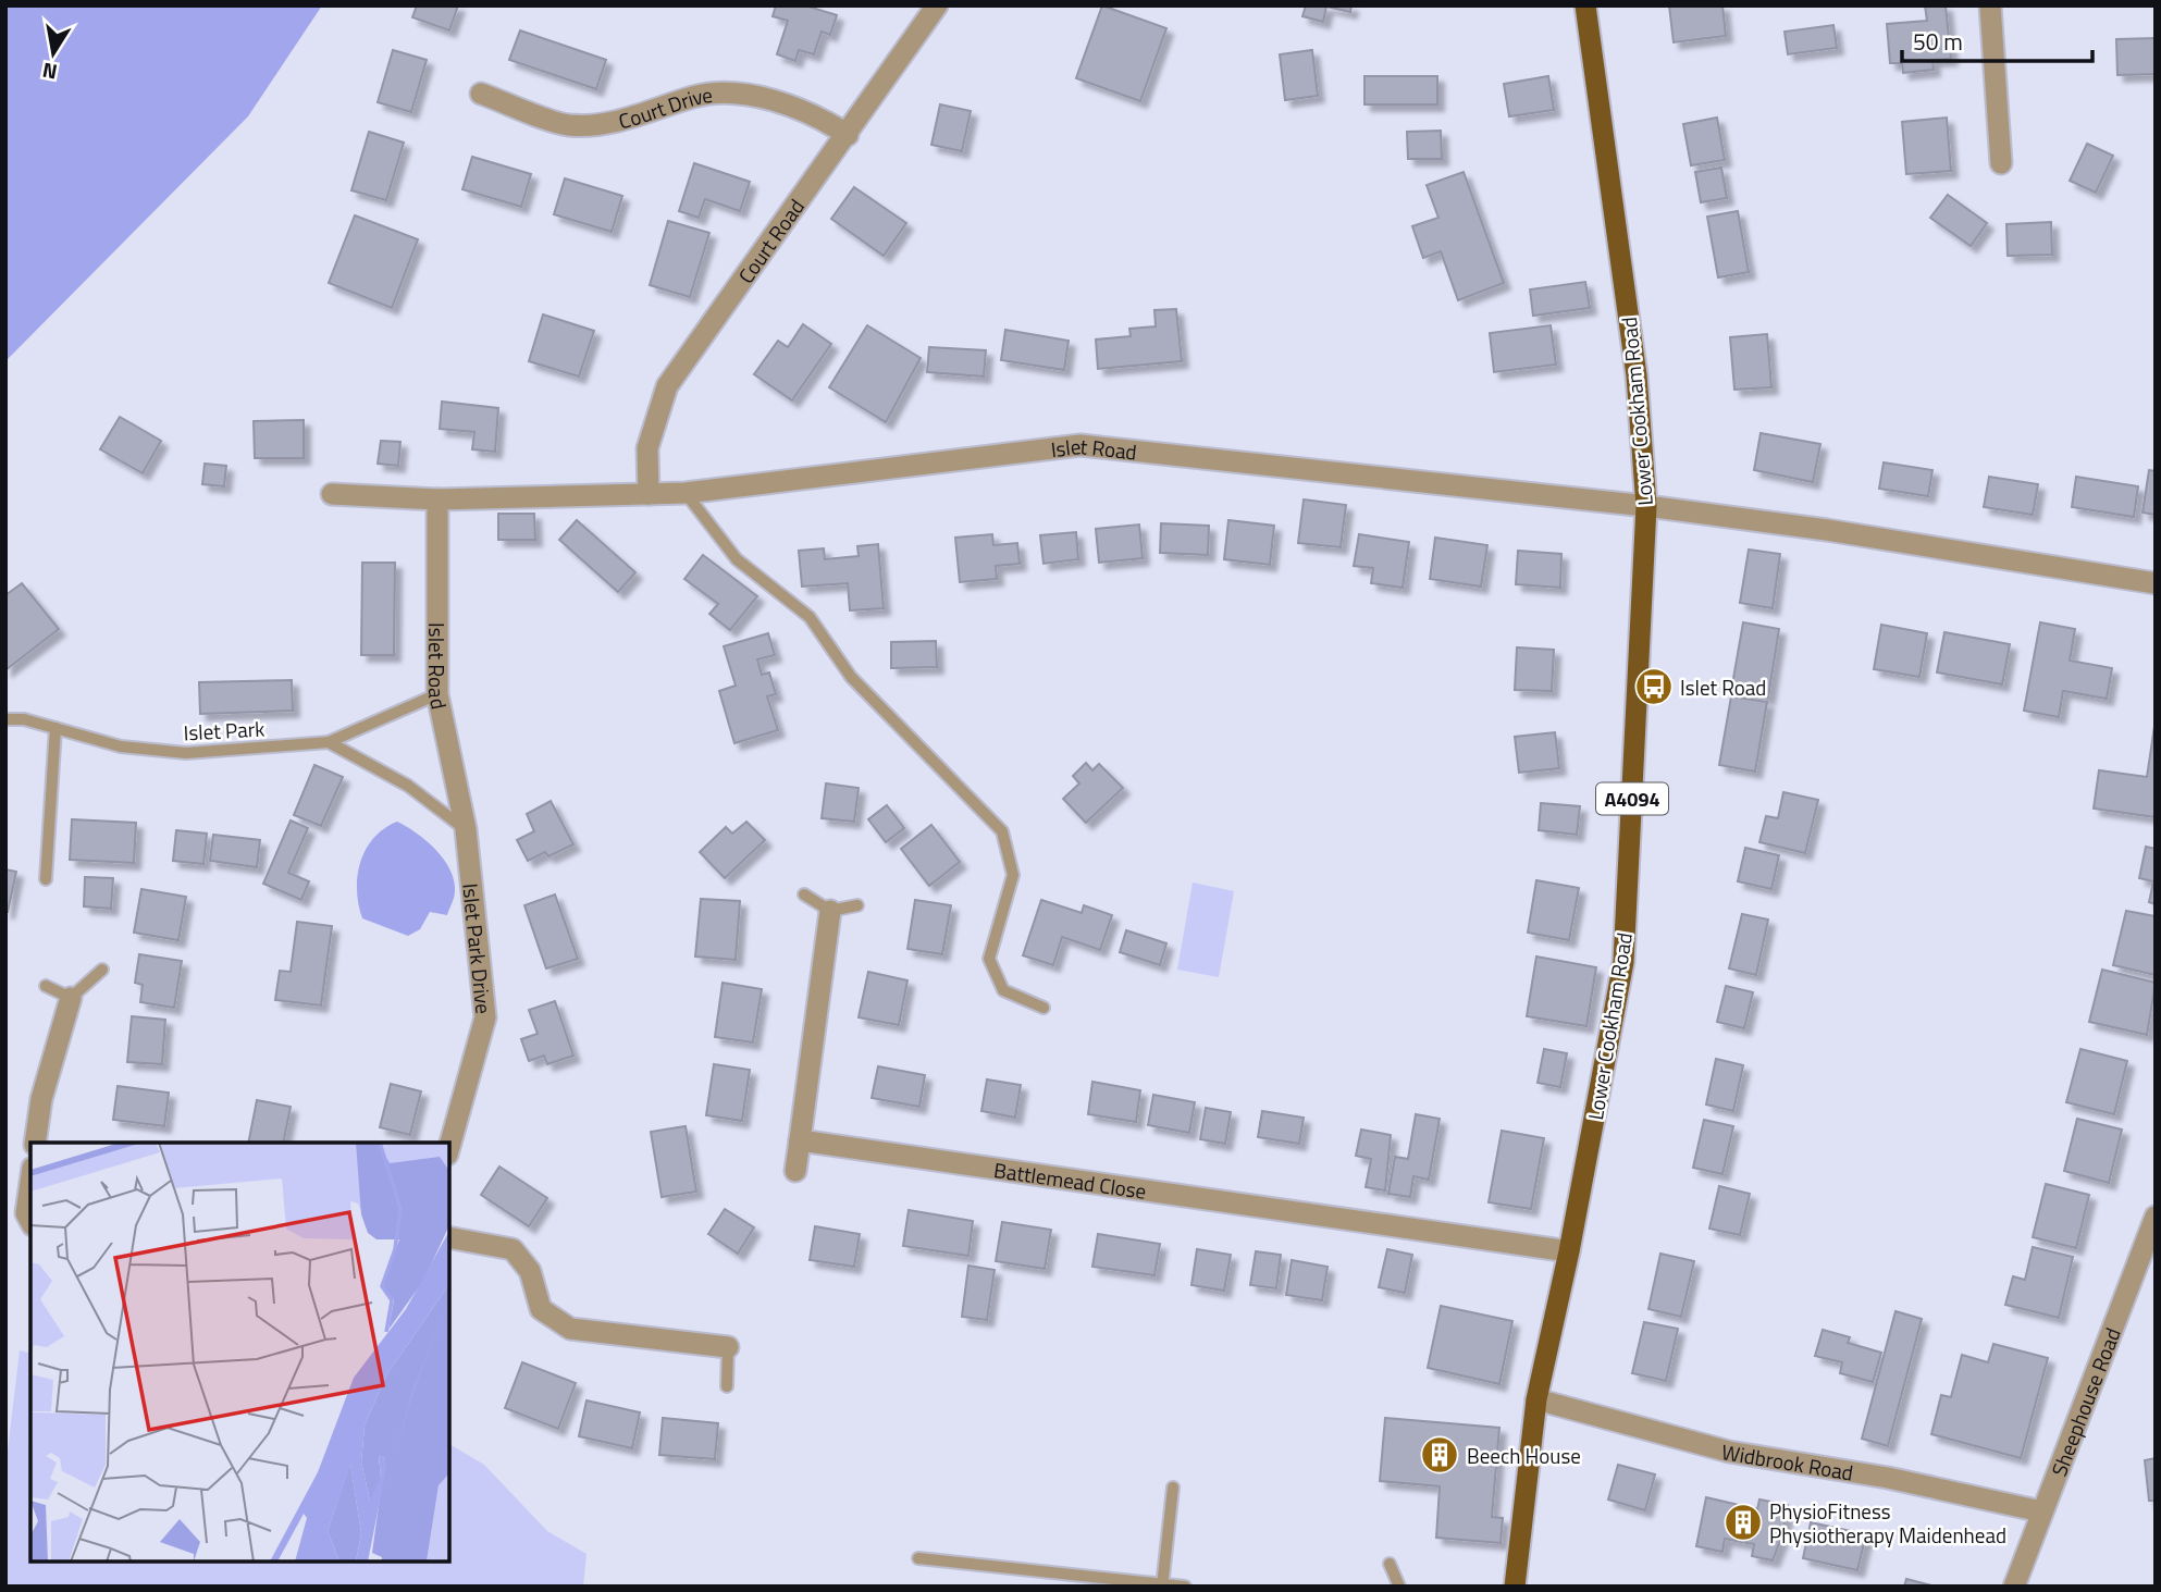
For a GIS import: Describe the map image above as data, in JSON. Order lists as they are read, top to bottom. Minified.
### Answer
{"streets":{"main road":["Lower Cookham Road","A4094"],"street":["Court Drive","Court Road","Islet Road","Islet Park Drive","Battlemead Close","Sheephouse Road","Widbrook Road"],"lane":["Islet Park"]},"crossings":[["Court Drive","Court Road"],["Court Road","Islet Road"],["Lower Cookham Road","Islet Road"],["Lower Cookham Road","Battlemead Close"],["Lower Cookham Road","Widbrook Road"],["Islet Road","Islet Park"],["Islet Road","Islet Park Drive"],["Sheephouse Road","Widbrook Road"]],"places":{"bus stop":["Islet Road"],"building":["Beech House","PhysioFitness Physiotherapy Maidenhead"]},"scale_bar":"50 m","north":"bottom"}
